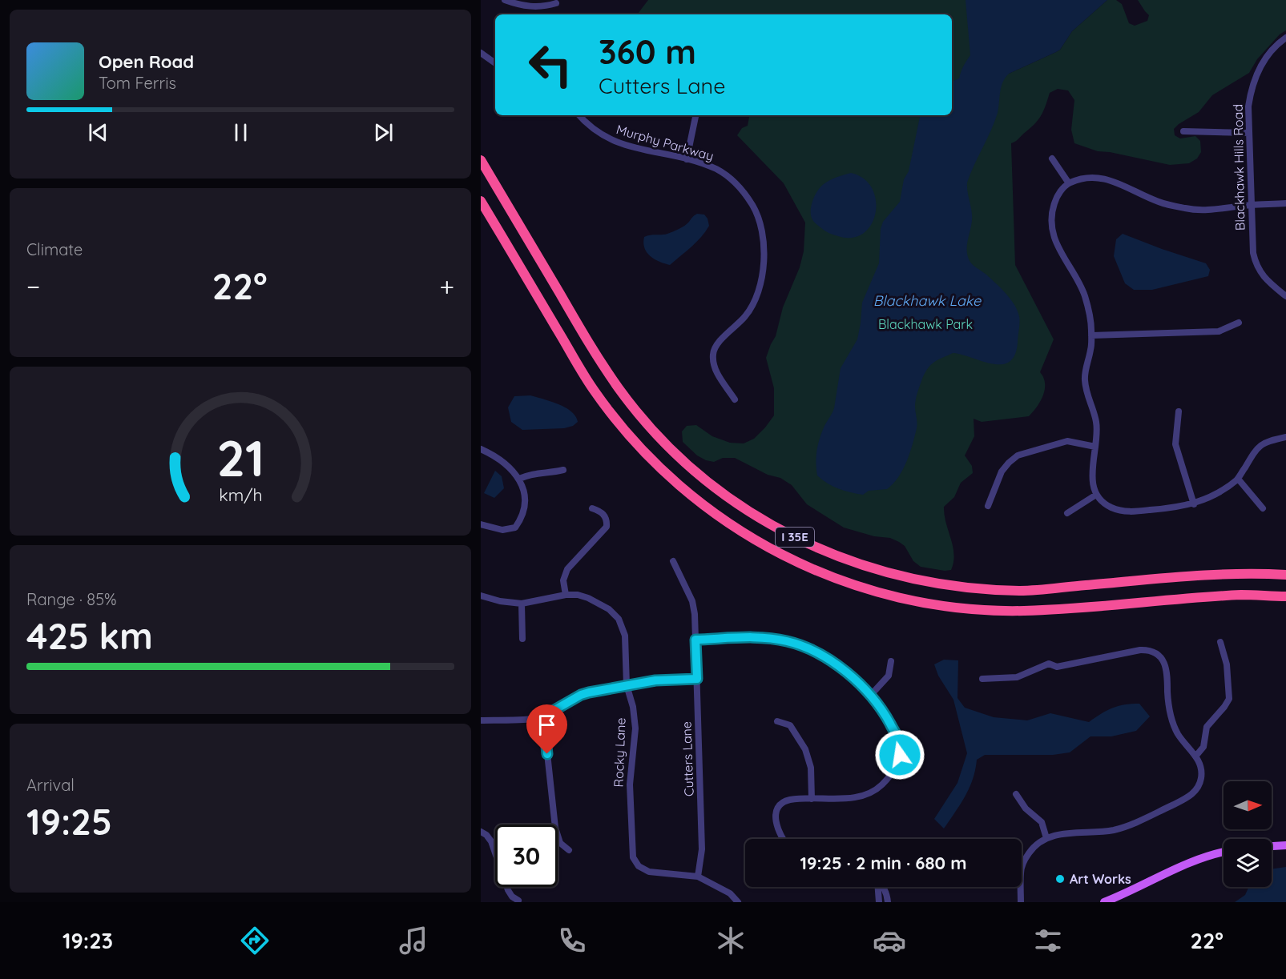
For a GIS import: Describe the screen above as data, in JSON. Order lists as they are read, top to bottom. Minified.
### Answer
{"streets":{"highway":["I 35E"],"street":["Murphy Parkway","Blackhawk Hills Road","Rocky Lane","Cutters Lane"]},"crossings":[["Rocky Lane","Cutters Lane"]],"water":["Blackhawk Lake"],"parks":["Blackhawk Park"],"places":["Art Works"],"north":"right","page":{"turn":["360 m","Cutters Lane"],"song":["Open Road","Tom Ferris"],"tile":["Climate",["Range · 85%","425 km"],["Arrival","19:25"]],"heat":["−","22°","+"],"limit":"30","trip":"19:25 · 2 min · 680 m","tabs":["19:23","22°"],"gauge":["21","km/h"]}}
